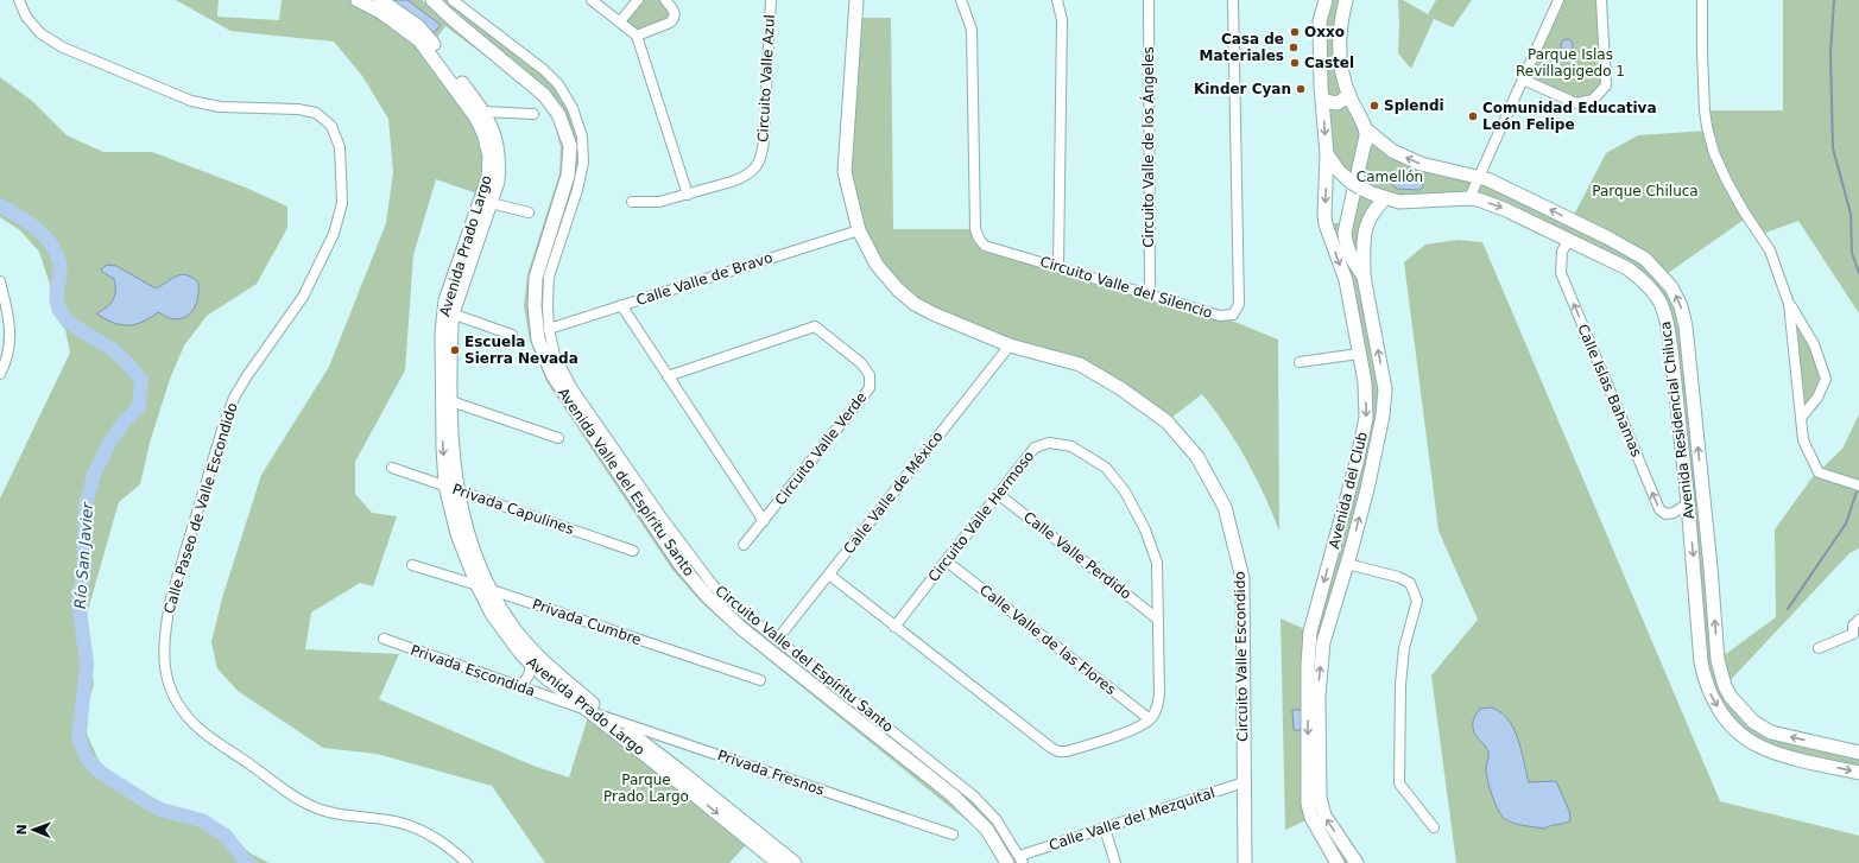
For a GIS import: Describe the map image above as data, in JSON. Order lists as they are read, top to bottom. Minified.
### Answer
{"streets":{"street":["Circuito Valle Azul","Circuito Valle de los Ángeles","Avenida Prado Largo","Calle Valle de Bravo","Circuito Valle del Silencio","Calle Islas Bahamas","Avenida Residencial Chiluca","Circuito Valle Verde","Avenida Valle del Espíritu Santo","Avenida del Club","Calle Valle de México","Calle Paseo de Valle Escondido","Privada Capulines","Circuito Valle Hermoso","Calle Valle Perdido","Privada Cumbre","Calle Valle de las Flores","Circuito Valle Escondido","Circuito Valle del Espíritu Santo","Privada Escondida","Privada Fresnos","Calle Valle del Mezquital"]},"crossings":[["Circuito Valle de los Ángeles","Circuito Valle del Silencio"],["Avenida Prado Largo","Privada Capulines"],["Avenida Prado Largo","Privada Cumbre"],["Avenida Prado Largo","Privada Escondida"],["Avenida Prado Largo","Privada Fresnos"],["Calle Valle de Bravo","Circuito Valle Verde"],["Calle Valle de Bravo","Circuito Valle Escondido"],["Calle Valle de Bravo","Circuito Valle del Espíritu Santo"],["Calle Islas Bahamas","Avenida Residencial Chiluca"],["Avenida Residencial Chiluca","Avenida del Club"],["Calle Valle de México","Circuito Valle Escondido"],["Calle Valle de México","Circuito Valle del Espíritu Santo"],["Circuito Valle Hermoso","Calle Valle Perdido"],["Circuito Valle Hermoso","Calle Valle de las Flores"],["Circuito Valle Escondido","Calle Valle del Mezquital"],["Circuito Valle del Espíritu Santo","Calle Valle del Mezquital"],["Privada Escondida","Privada Fresnos"]],"one_way":["Calle Islas Bahamas"],"water":["Río San Javier"],"parks":["Parque Islas Revillagigedo 1","Camellón","Parque Chiluca","Parque Prado Largo"],"places":["Oxxo","Casa de Materiales","Castel","Kinder Cyan","Splendi","Comunidad Educativa León Felipe","Escuela Sierra Nevada"],"north":"left"}
